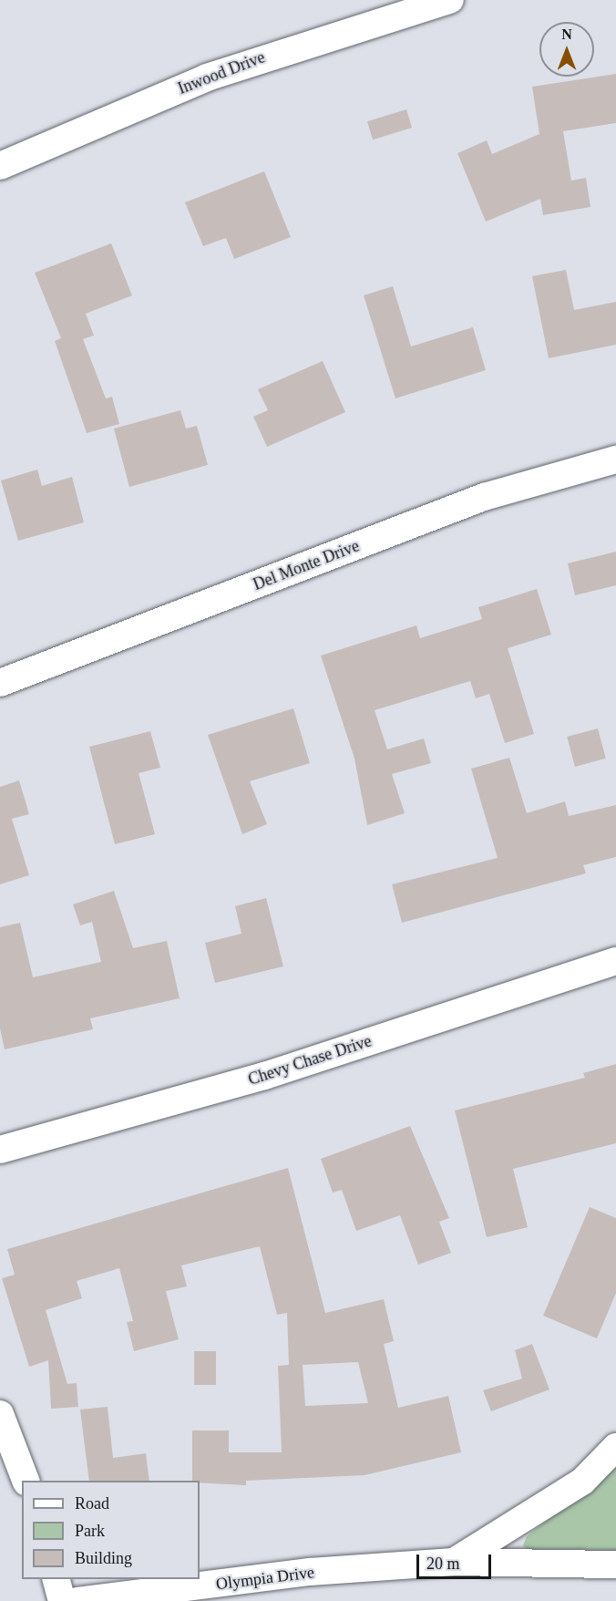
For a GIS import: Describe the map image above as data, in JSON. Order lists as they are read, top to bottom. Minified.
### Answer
{"streets":{"street":["Inwood Drive","Del Monte Drive","Chevy Chase Drive","Olympia Drive"]},"legend":["Road","Park","Building"],"scale_bar":"20 m","north":"top"}
